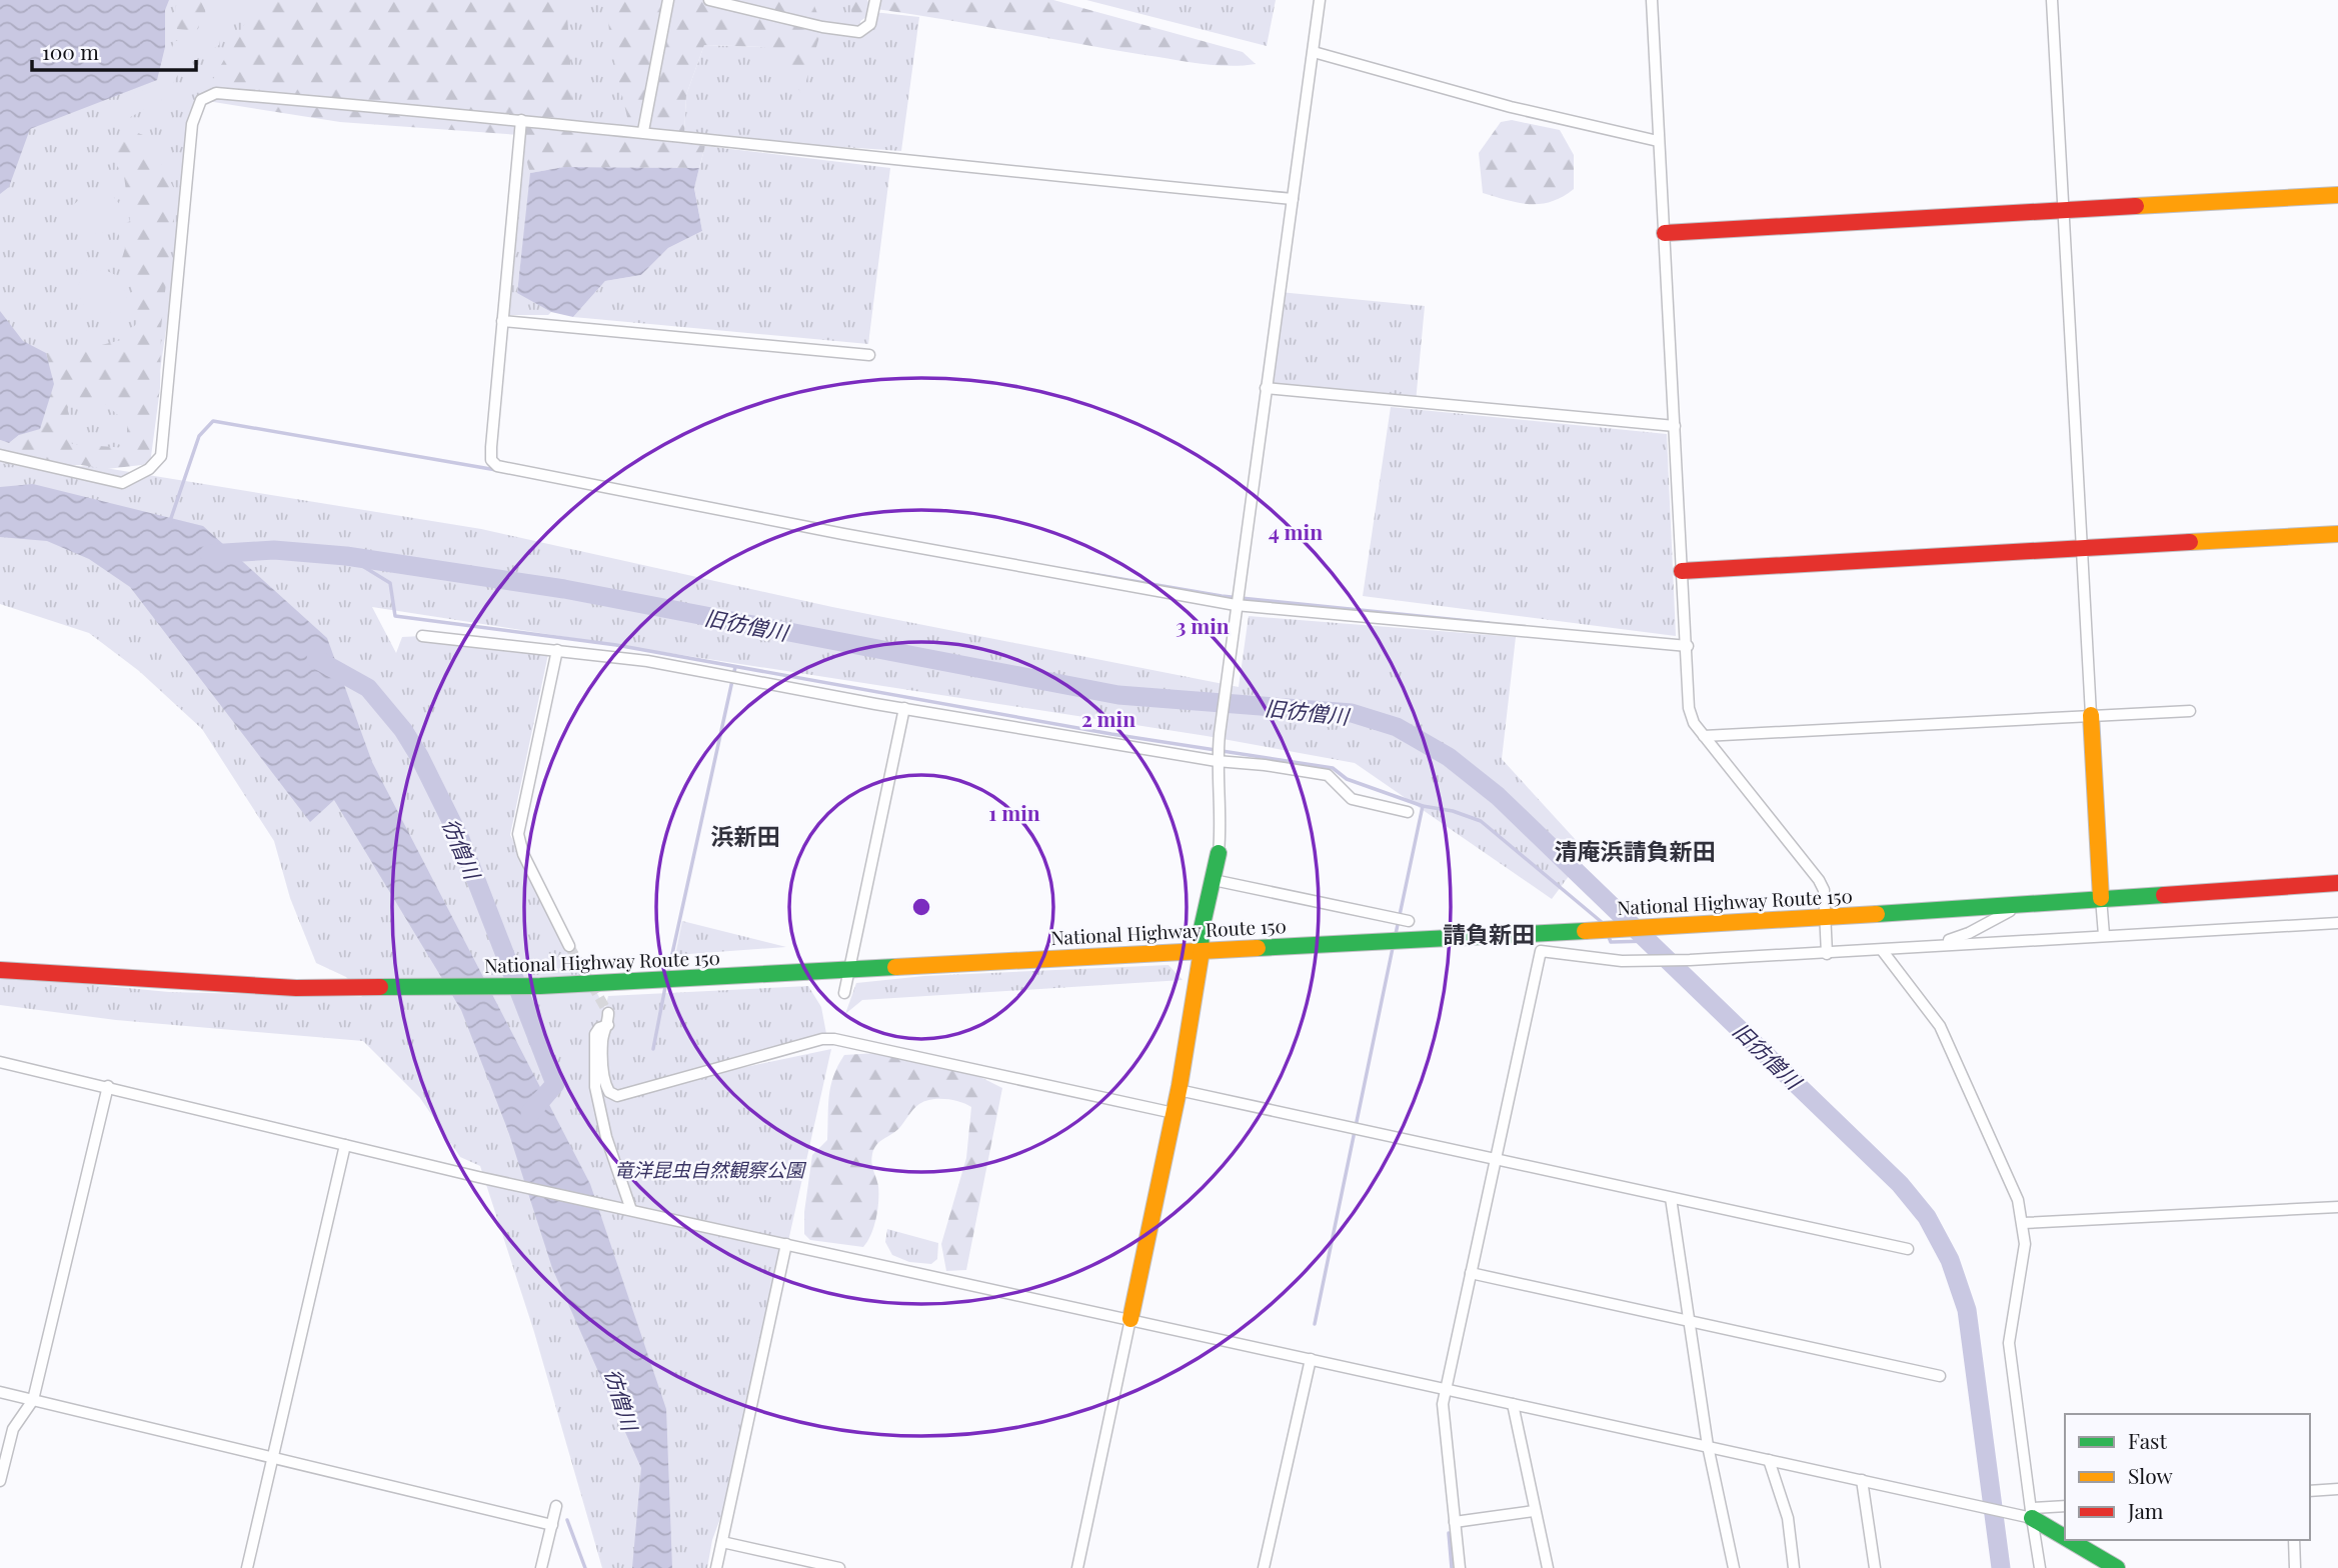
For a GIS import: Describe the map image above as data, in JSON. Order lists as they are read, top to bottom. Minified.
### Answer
{"streets":{"main road":["National Highway Route 150"]},"districts":["浜新田","清庵浜請負新田","請負新田"],"water":["旧彷僧川","彷僧川"],"parks":["竜洋昆虫自然観察公園"],"legend":["Fast","Slow","Jam"],"scale_bar":"100 m","rings":["4 min","3 min","2 min","1 min"]}
